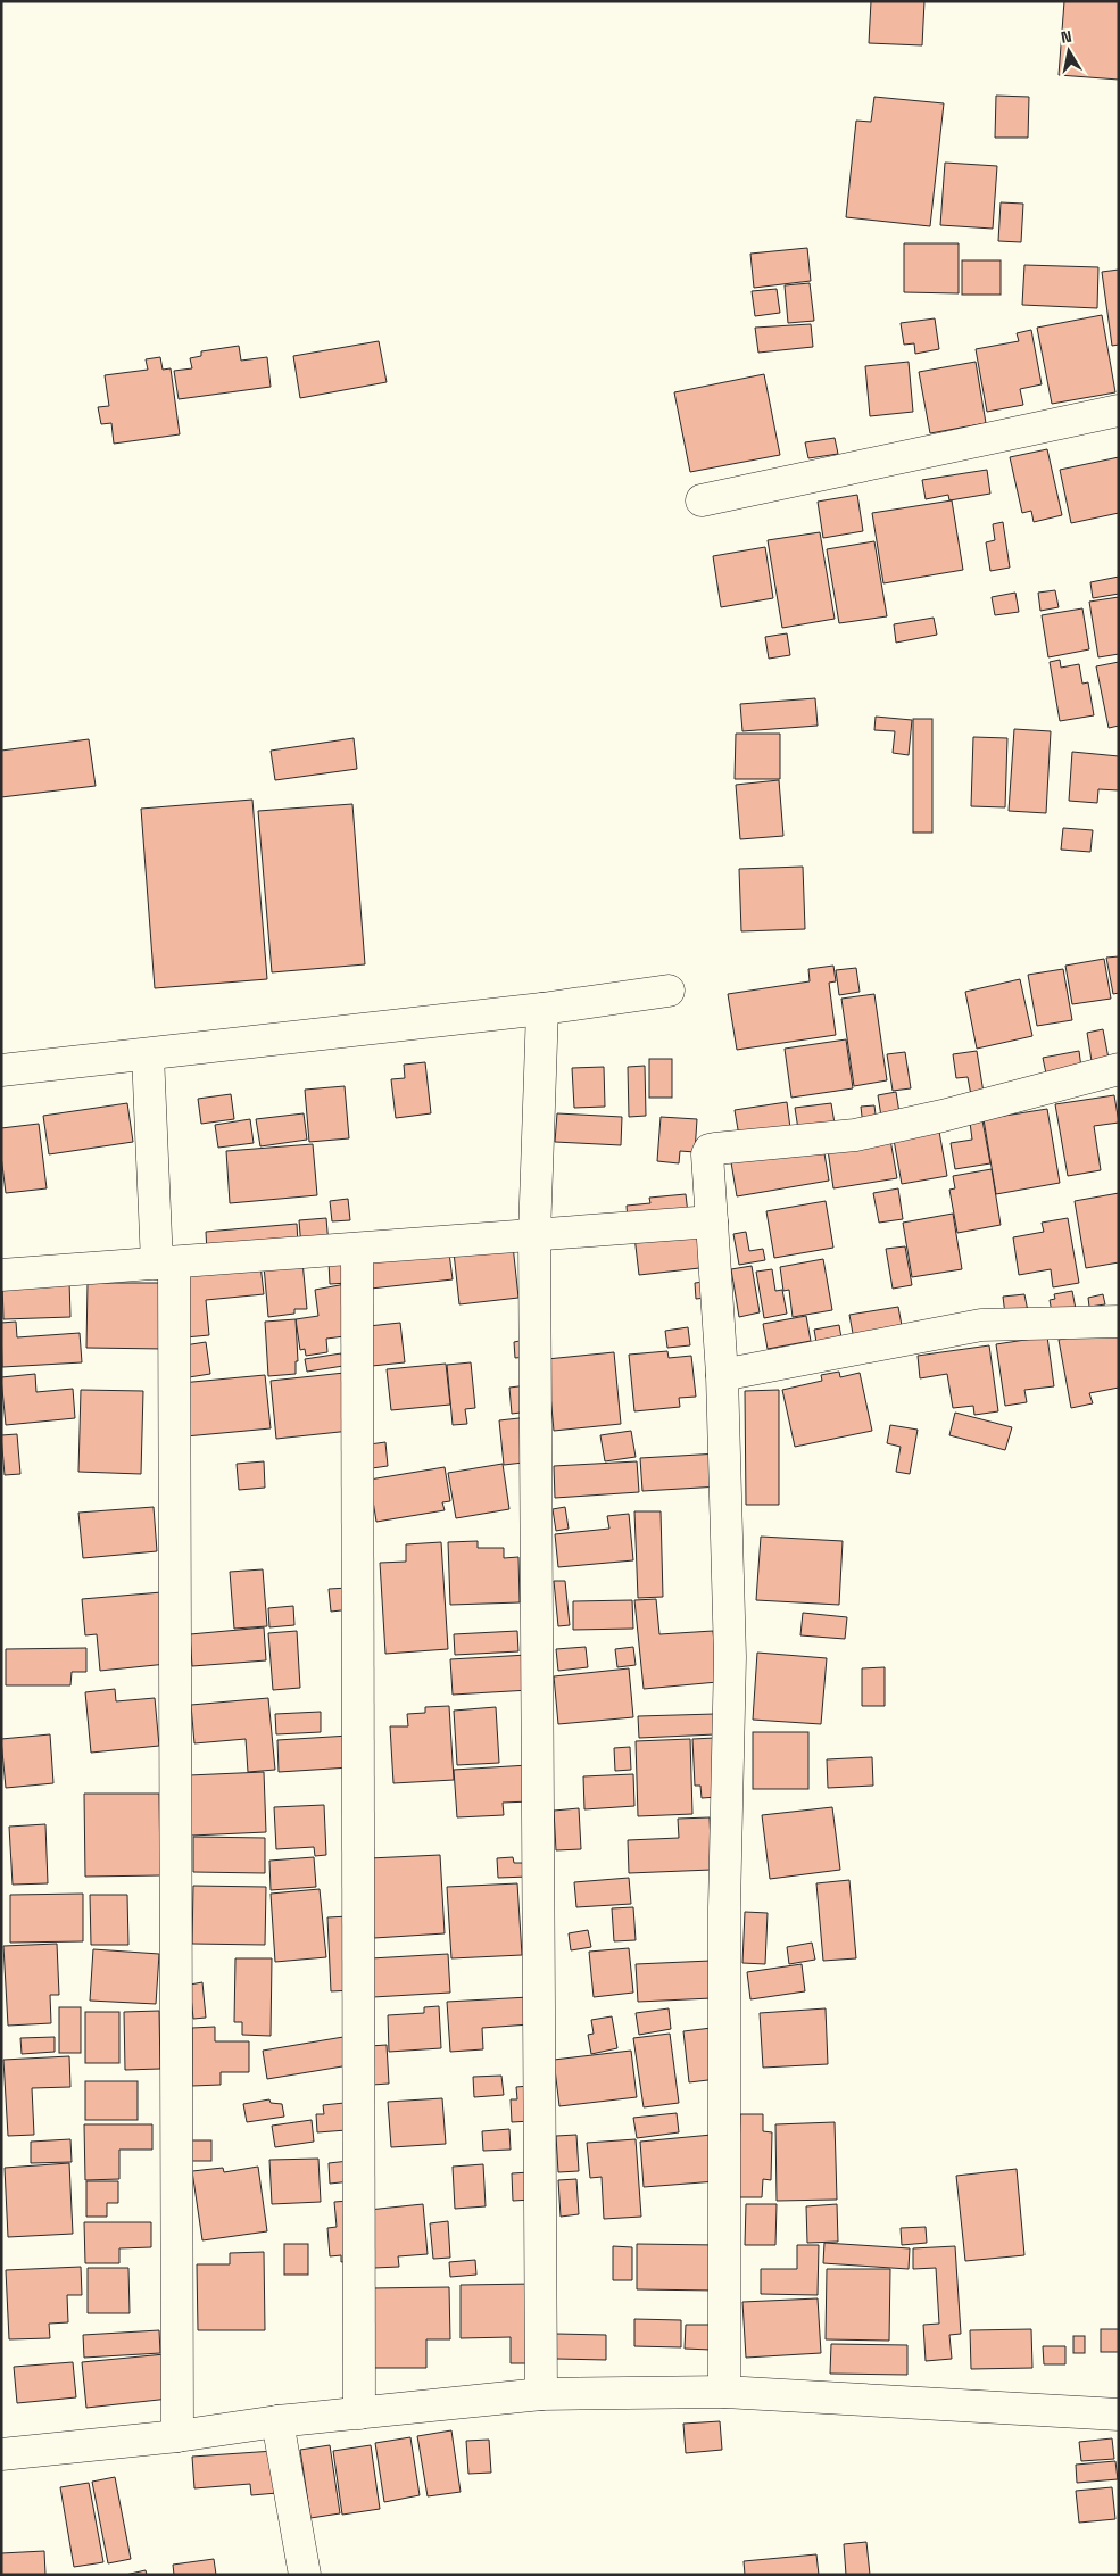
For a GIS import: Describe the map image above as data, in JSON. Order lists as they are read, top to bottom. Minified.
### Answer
{"north":"top"}
